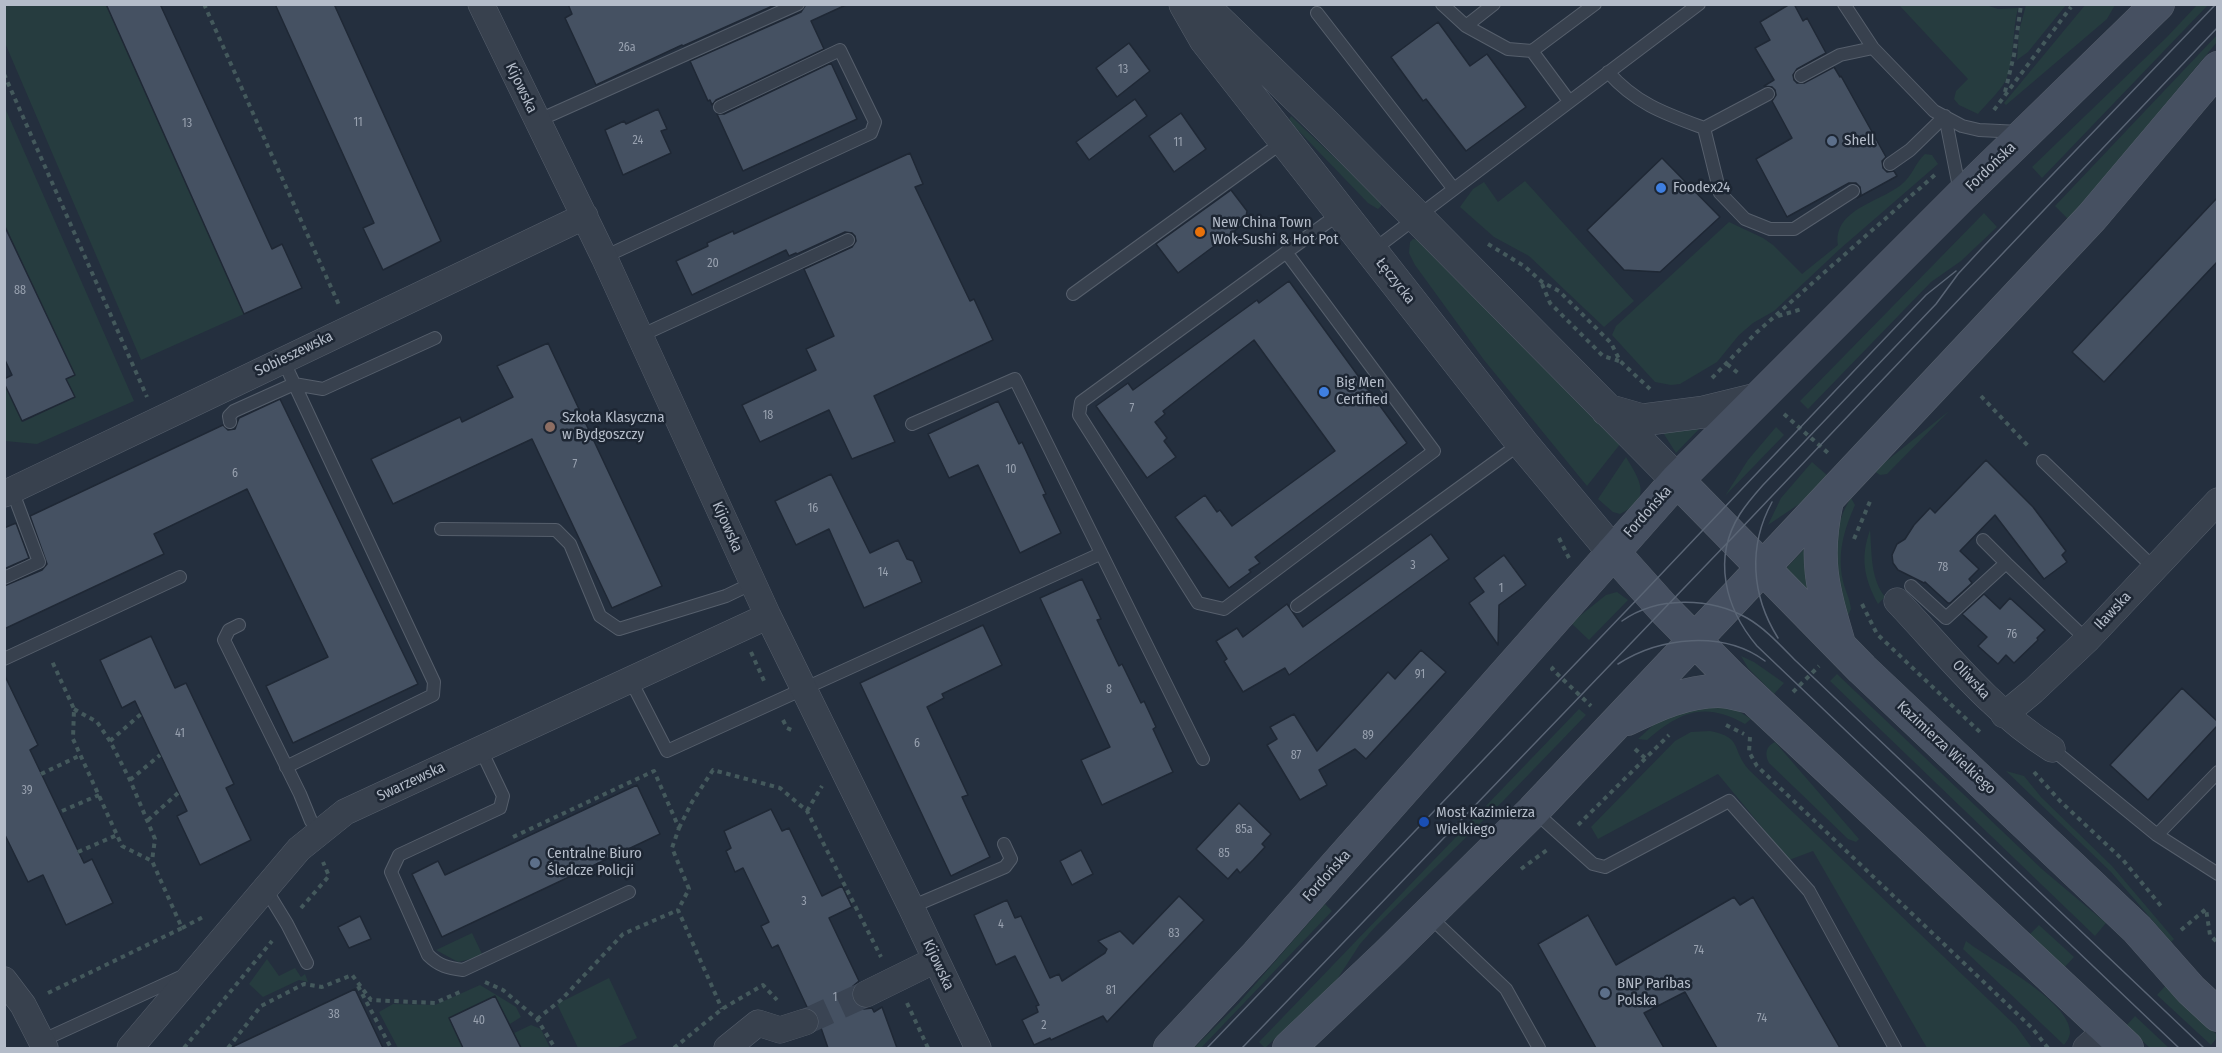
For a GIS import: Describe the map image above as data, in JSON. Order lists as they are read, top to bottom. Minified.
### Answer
{"streets":{"main road":["Fordońska","Kazimierza Wielkiego"],"street":["Kijowska","Łęczycka","Sobieszewska","Iławska","Oliwska","Swarzewska"]},"crossings":[["Kijowska","Sobieszewska"],["Kijowska","Swarzewska"],["Fordońska","Łęczycka"],["Fordońska","Kazimierza Wielkiego"],["Iławska","Oliwska"]],"places":["Shell","Foodex24","New China Town Wok-Sushi & Hot Pot","Big Men Certified","Szkoła Klasyczna w Bydgoszczy","Most Kazimierza Wielkiego","Centralne Biuro Śledcze Policji","BNP Paribas Polska"],"house_numbers":["26a","13","11","13","24","11","20","88","7","18","7","10","6","16","3","78","14","1","76","91","8","41","89","6","87","39","85a","85","3","4","83","74","81","1","38","74","40","2"]}
